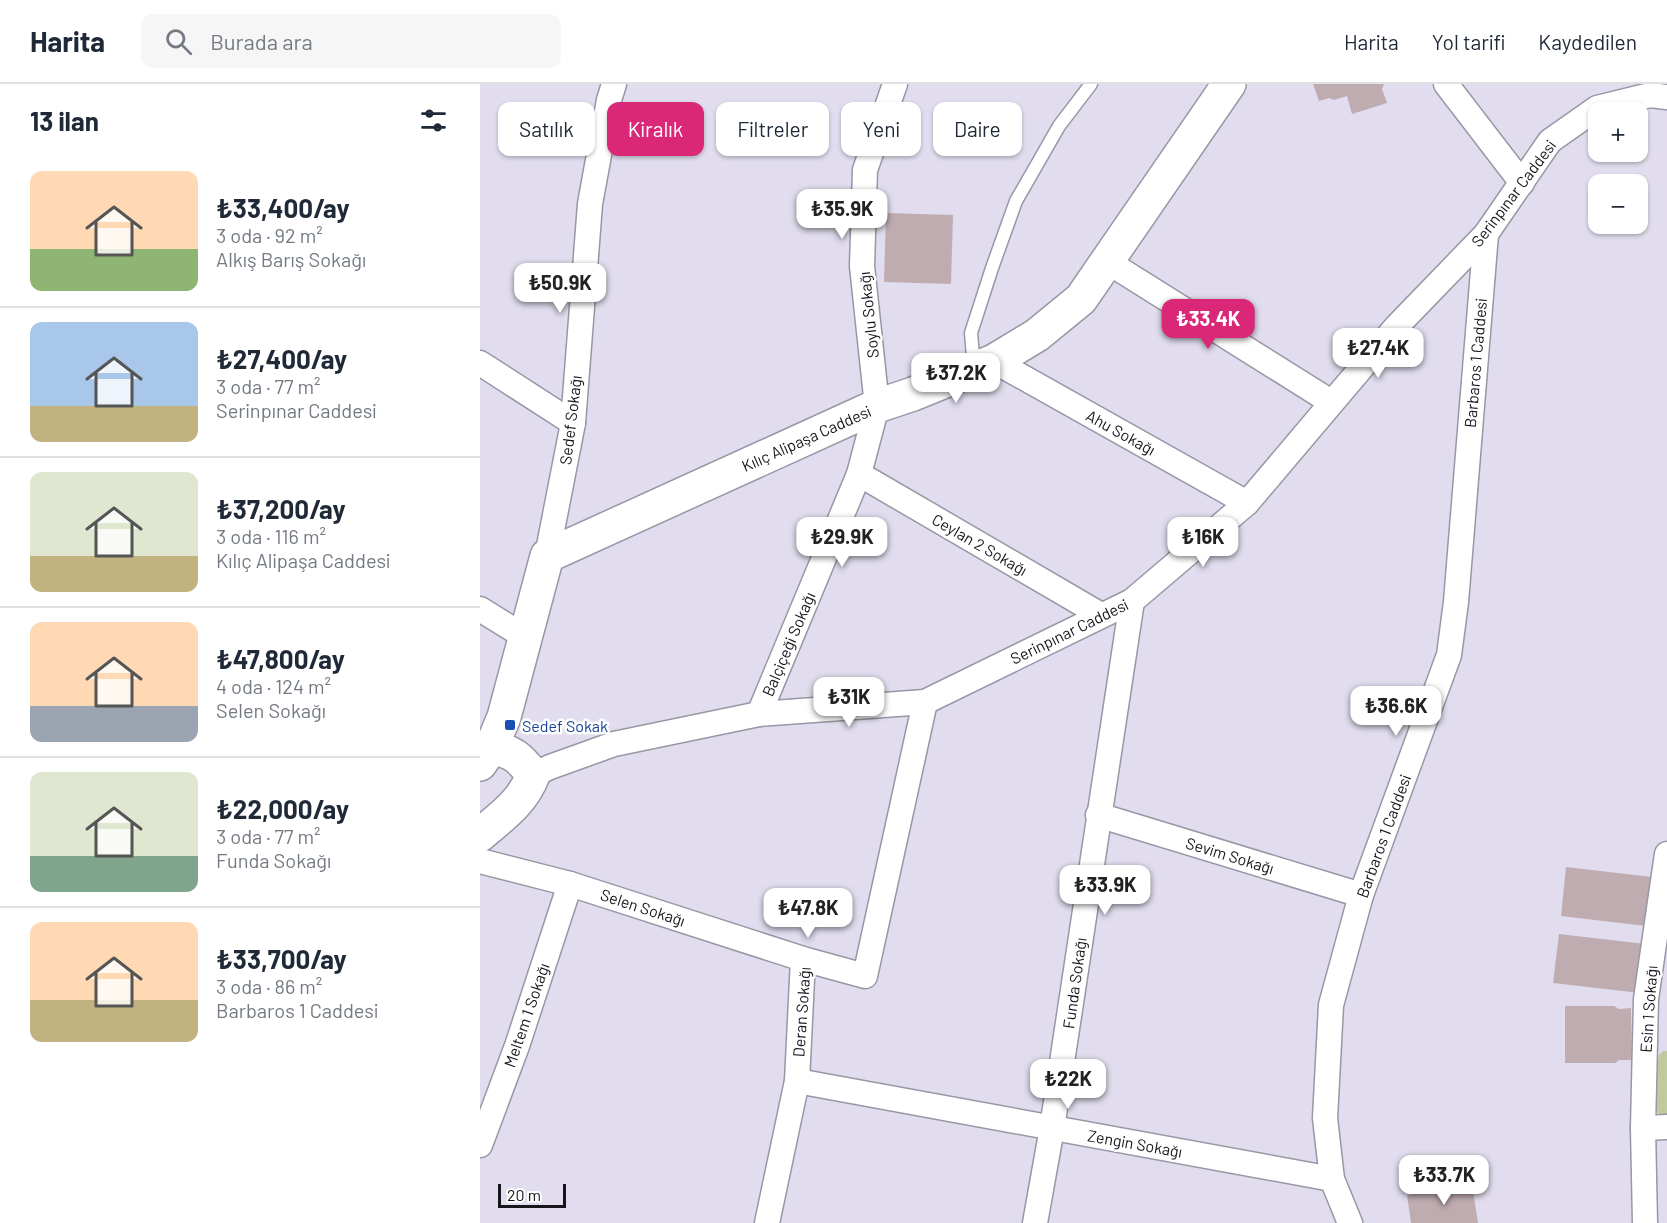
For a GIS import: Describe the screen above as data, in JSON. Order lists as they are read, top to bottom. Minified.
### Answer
{"streets":{"street":["Serinpınar Caddesi","Soylu Sokağı","Barbaros 1 Caddesi","Sedef Sokağı","Ahu Sokağı","Kılıç Alipaşa Caddesi","Ceylan 2 Sokağı","Balçiçeği Sokağı","Sevim Sokağı","Selen Sokağı","Funda Sokağı","Esin 1 Sokağı","Deran Sokağı","Meltem 1 Sokağı","Zengin Sokağı"]},"crossings":[["Serinpınar Caddesi","Barbaros 1 Caddesi"],["Serinpınar Caddesi","Ahu Sokağı"],["Serinpınar Caddesi","Ceylan 2 Sokağı"],["Serinpınar Caddesi","Balçiçeği Sokağı"],["Serinpınar Caddesi","Funda Sokağı"],["Serinpınar Caddesi","Deran Sokağı"],["Soylu Sokağı","Kılıç Alipaşa Caddesi"],["Soylu Sokağı","Balçiçeği Sokağı"],["Barbaros 1 Caddesi","Sevim Sokağı"],["Barbaros 1 Caddesi","Zengin Sokağı"],["Sedef Sokağı","Kılıç Alipaşa Caddesi"],["Ahu Sokağı","Kılıç Alipaşa Caddesi"],["Kılıç Alipaşa Caddesi","Balçiçeği Sokağı"],["Ceylan 2 Sokağı","Balçiçeği Sokağı"],["Sevim Sokağı","Funda Sokağı"],["Selen Sokağı","Deran Sokağı"],["Selen Sokağı","Meltem 1 Sokağı"],["Funda Sokağı","Zengin Sokağı"],["Deran Sokağı","Zengin Sokağı"]],"places":{"transit":["Sedef Sokak"]},"scale_bar":"20 m","page":{"header":"Harita","search":"Burada ara","nav":["Harita","Yol tarifi","Kaydedilen"],"heading":"13 ilan","map_buttons":["+","−"],"chip":["Satılık","Kiralık","Filtreler","Yeni","Daire"],"list":[{"name":"₺33,400/ay","note":"3 oda · 92 m² · Alkış Barış Sokağı"},{"name":"₺27,400/ay","note":"3 oda · 77 m² · Serinpınar Caddesi"},{"name":"₺37,200/ay","note":"3 oda · 116 m² · Kılıç Alipaşa Caddesi"},{"name":"₺47,800/ay","note":"4 oda · 124 m² · Selen Sokağı"},{"name":"₺22,000/ay","note":"3 oda · 77 m² · Funda Sokağı"},{"name":"₺33,700/ay","note":"3 oda · 86 m² · Barbaros 1 Caddesi"}],"price":["₺35.9K","₺50.9K","₺33.4K","₺27.4K","₺37.2K","₺29.9K","₺16K","₺31K","₺36.6K","₺33.9K","₺47.8K","₺22K","₺33.7K"],"scale":"20 m"}}
